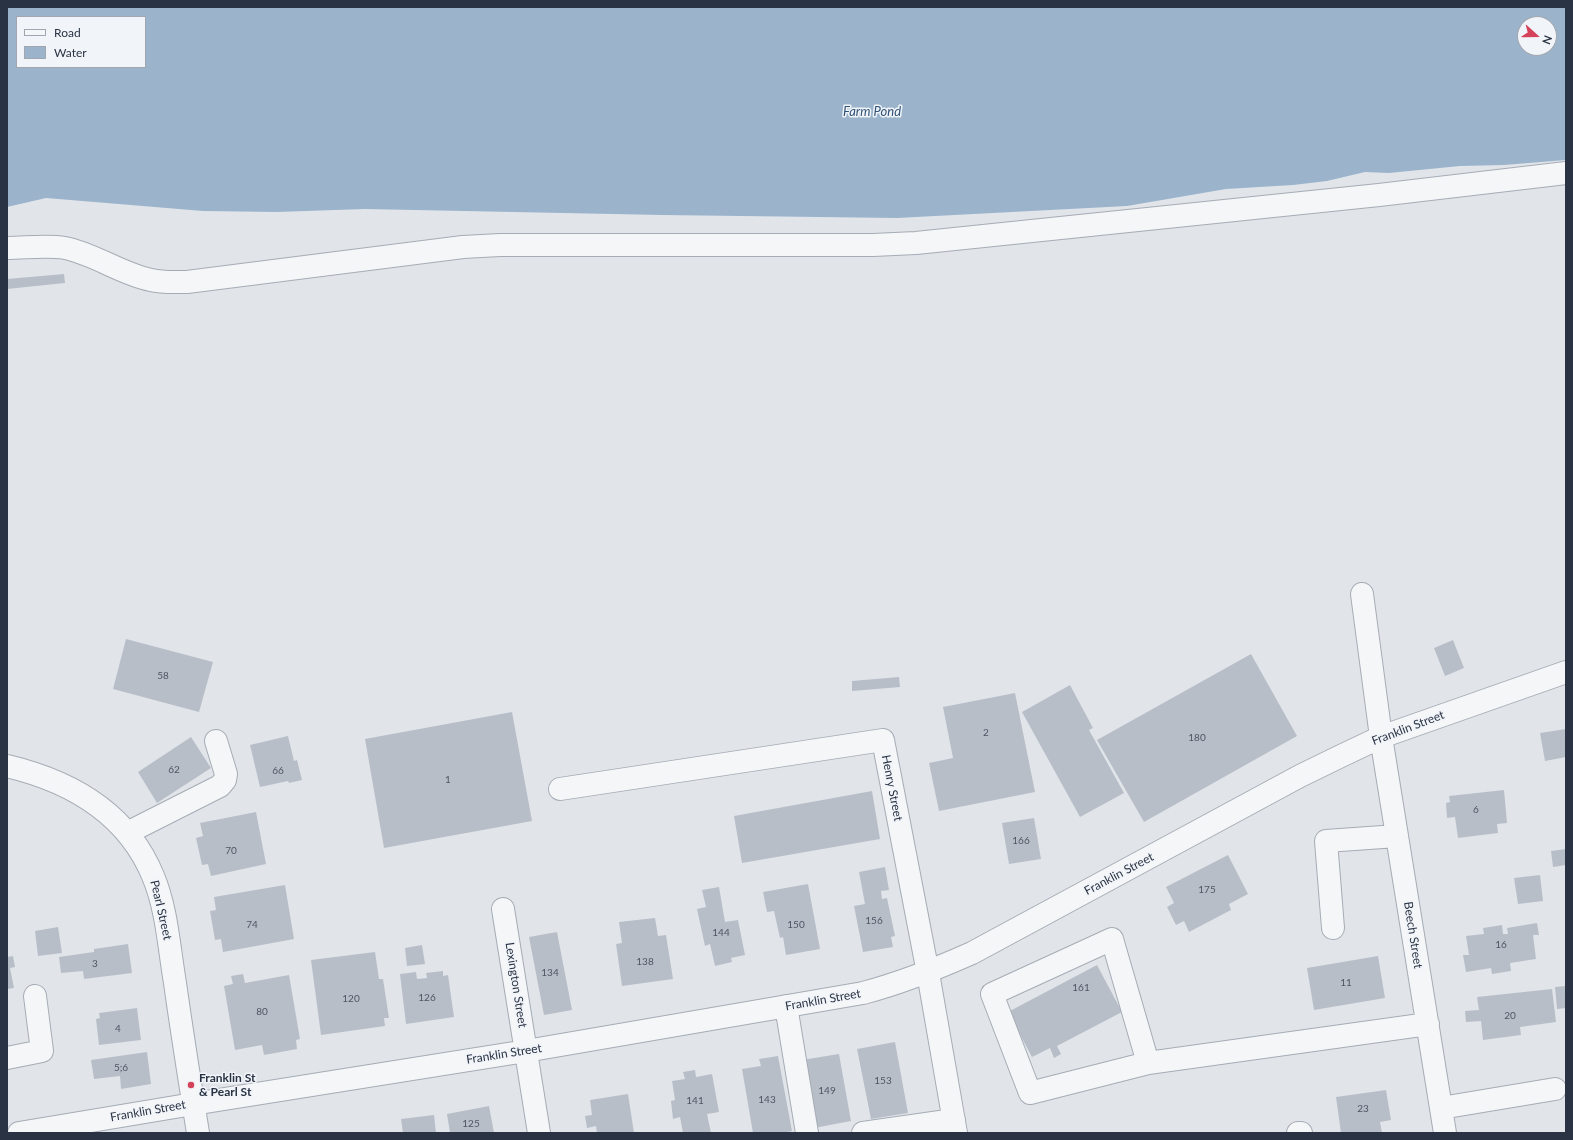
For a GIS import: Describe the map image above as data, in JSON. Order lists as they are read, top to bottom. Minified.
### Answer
{"streets":{"street":["Franklin Street","Henry Street","Pearl Street","Beech Street","Lexington Street"]},"crossings":[["Franklin Street","Henry Street"],["Franklin Street","Pearl Street"],["Franklin Street","Beech Street"],["Franklin Street","Lexington Street"]],"water":["Farm Pond"],"places":["Franklin St & Pearl St"],"house_numbers":["58","2","180","62","66","1","6","166","70","175","156","74","150","144","16","138","3","134","11","161","126","120","80","20","4","5;6","153","149","143","141","23","125"],"legend":["Road","Water"],"north":"right"}
